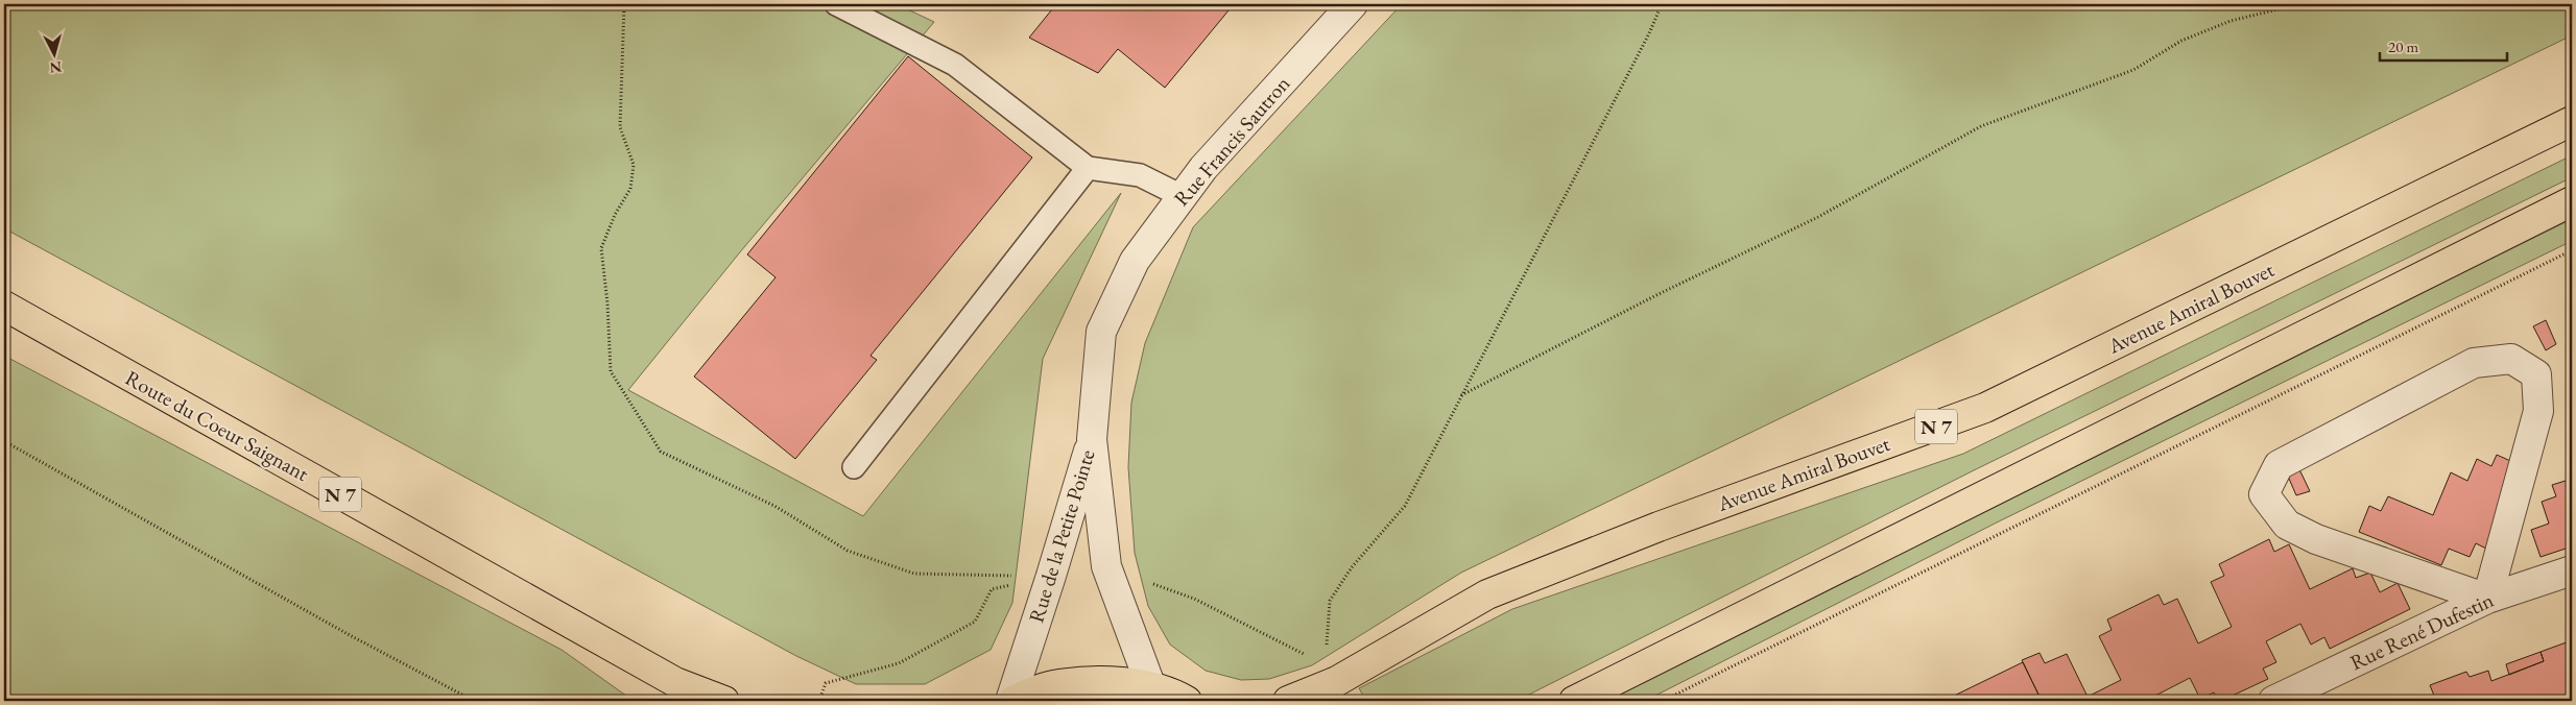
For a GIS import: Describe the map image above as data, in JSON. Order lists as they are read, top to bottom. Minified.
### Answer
{"streets":{"main road":["Avenue Amiral Bouvet","Route du Coeur Saignant","N 7"],"street":["Rue Francis Sautron","Rue de la Petite Pointe","Rue René Dufestin"]},"crossings":[["Rue Francis Sautron","Rue de la Petite Pointe"]],"scale_bar":"20 m","north":"bottom"}
